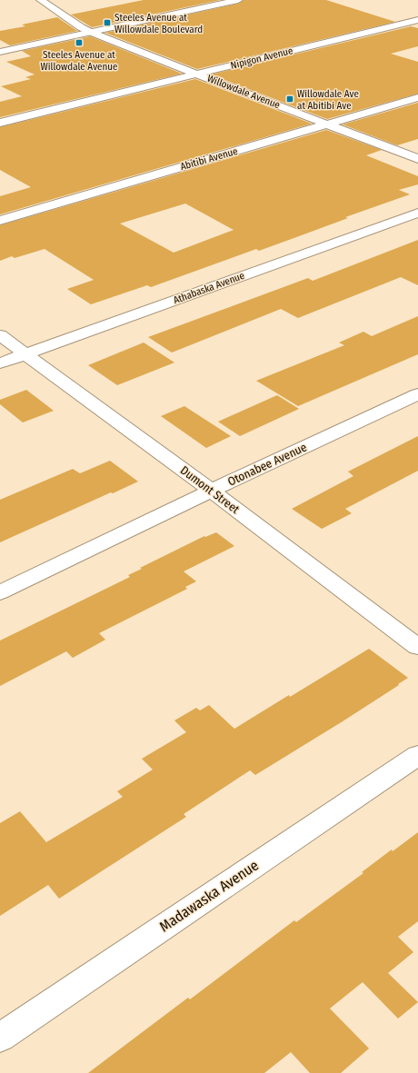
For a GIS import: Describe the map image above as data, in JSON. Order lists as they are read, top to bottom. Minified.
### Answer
{"streets":{"street":["Nipigon Avenue","Willowdale Avenue","Abitibi Avenue","Athabaska Avenue","Otonabee Avenue","Dumont Street","Madawaska Avenue"]},"crossings":[["Nipigon Avenue","Willowdale Avenue"],["Willowdale Avenue","Abitibi Avenue"],["Athabaska Avenue","Dumont Street"],["Otonabee Avenue","Dumont Street"]],"places":{"transit":["Steeles Avenue at Willowdale Boulevard","Steeles Avenue at Willowdale Avenue","Willowdale Ave at Abitibi Ave"]}}
